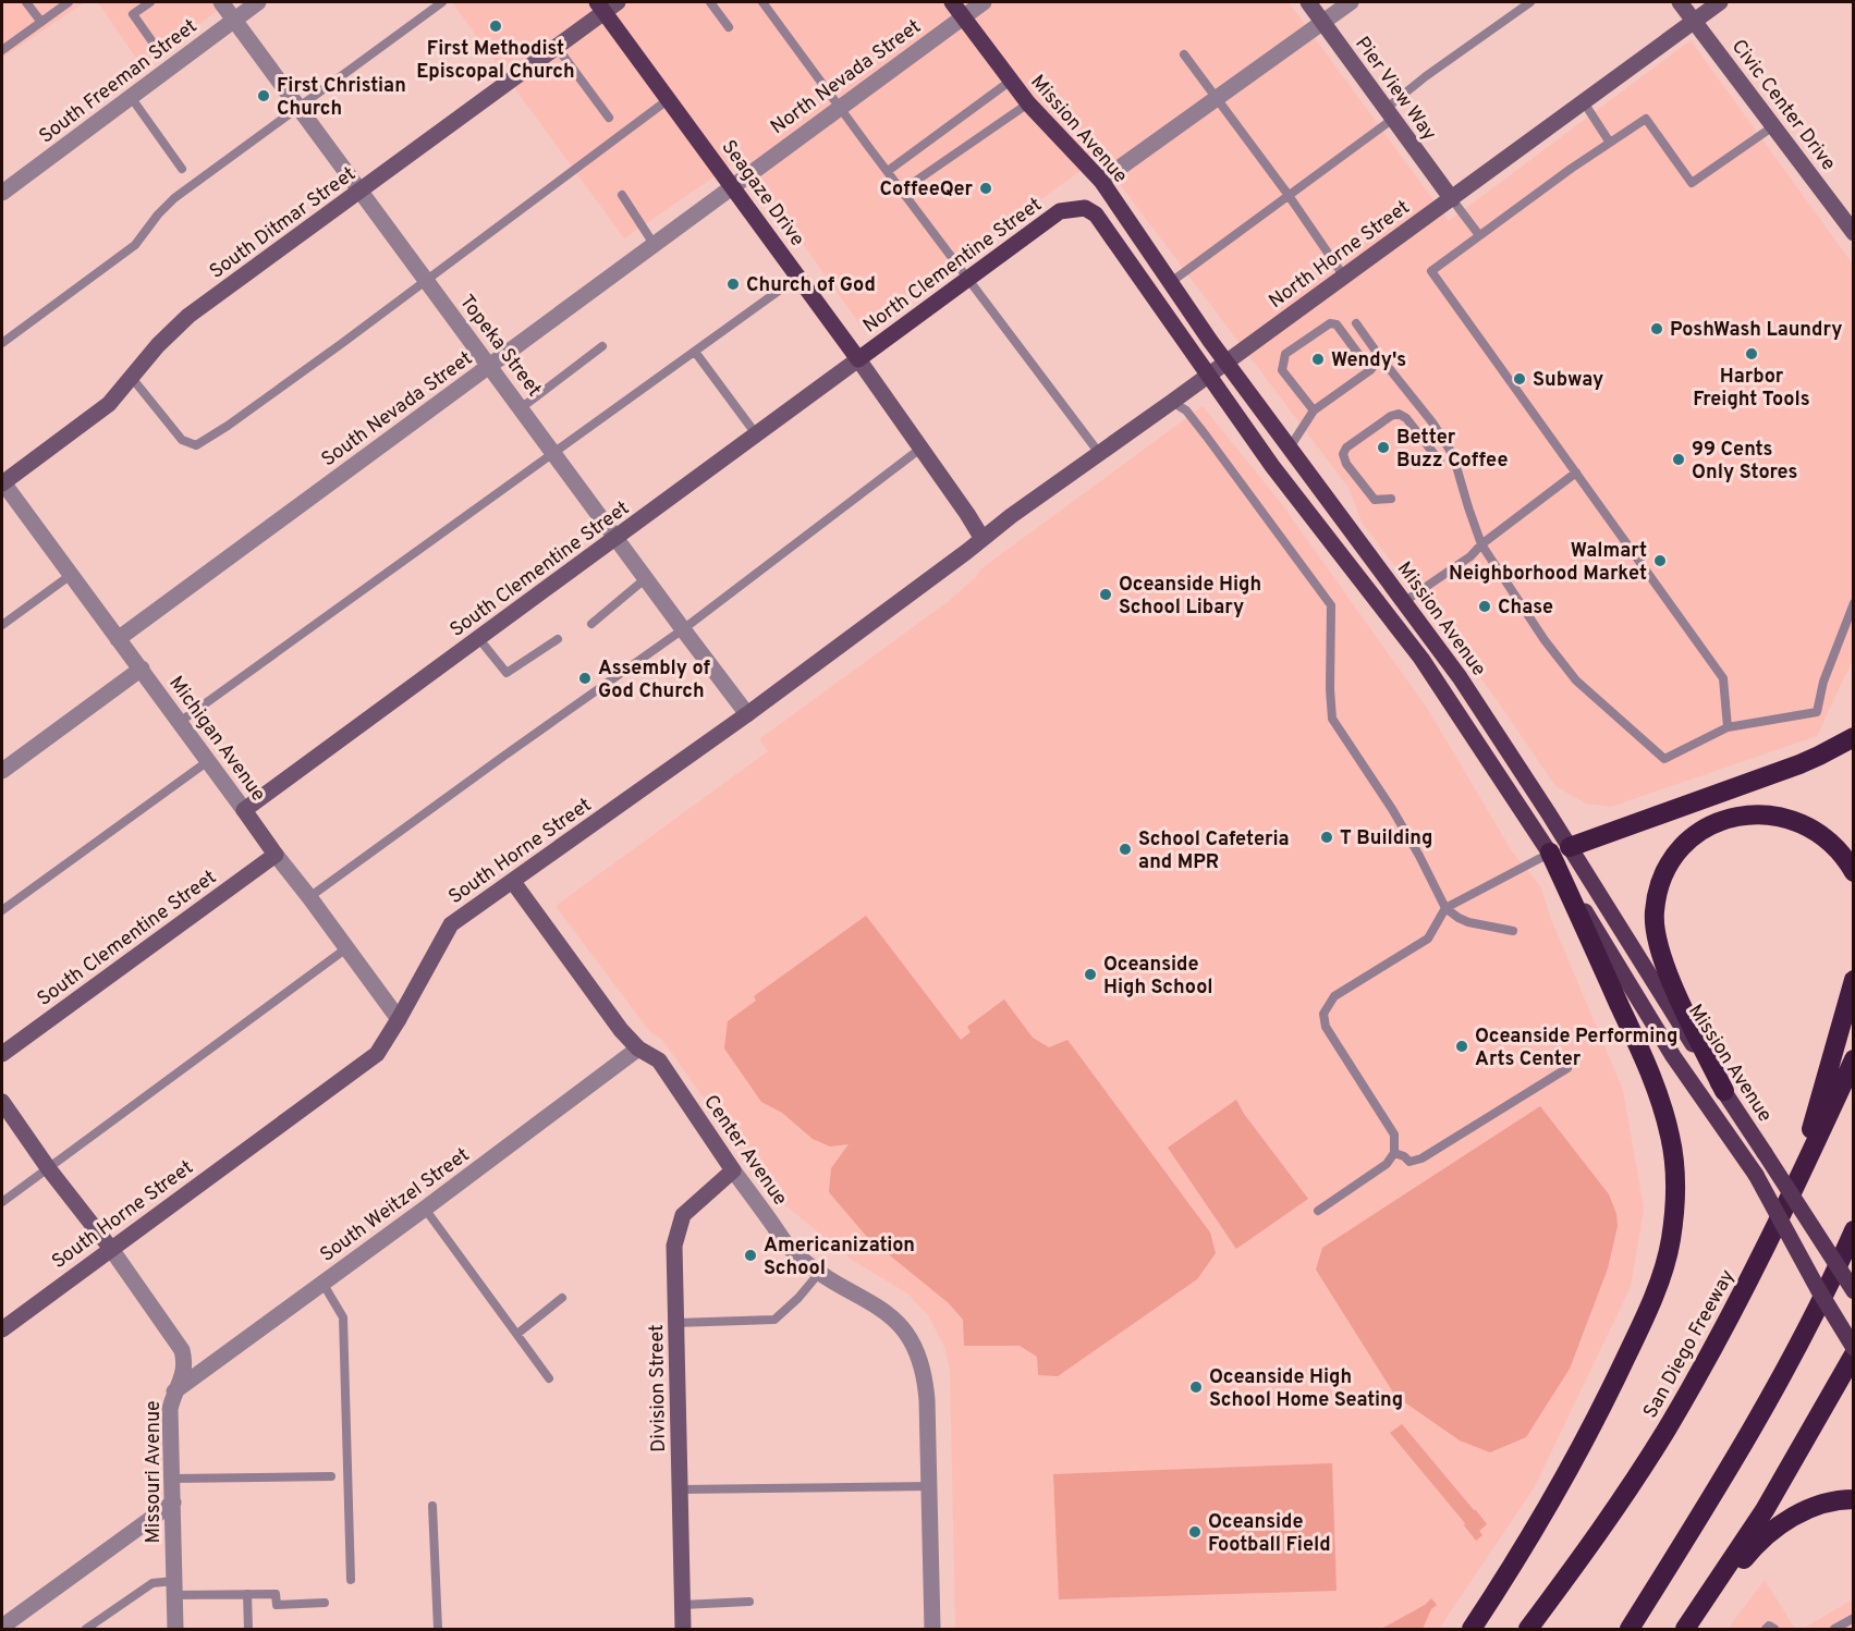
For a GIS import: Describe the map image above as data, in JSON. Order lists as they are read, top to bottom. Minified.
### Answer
{"streets":{"highway":["San Diego Freeway"],"main road":["Mission Avenue","Seagaze Drive","North Clementine Street"],"street":["North Nevada Street","South Freeman Street","Pier View Way","Civic Center Drive","South Ditmar Street","North Horne Street","Topeka Street","South Nevada Street","South Clementine Street","Michigan Avenue","South Horne Street","Center Avenue","South Weitzel Street","Division Street","Missouri Avenue"]},"crossings":[["North Nevada Street","Mission Avenue"],["North Nevada Street","Seagaze Drive"],["North Nevada Street","South Nevada Street"],["South Freeman Street","Topeka Street"],["Pier View Way","North Horne Street"],["Civic Center Drive","North Horne Street"],["Mission Avenue","North Horne Street"],["Mission Avenue","North Clementine Street"],["Seagaze Drive","South Ditmar Street"],["Seagaze Drive","North Horne Street"],["Seagaze Drive","North Clementine Street"],["Seagaze Drive","South Nevada Street"],["Seagaze Drive","South Clementine Street"],["Seagaze Drive","South Horne Street"],["South Ditmar Street","Topeka Street"],["South Ditmar Street","Michigan Avenue"],["North Horne Street","South Horne Street"],["North Clementine Street","South Clementine Street"],["Topeka Street","South Nevada Street"],["Topeka Street","South Clementine Street"],["Topeka Street","South Horne Street"],["South Nevada Street","Michigan Avenue"],["South Clementine Street","Michigan Avenue"],["Michigan Avenue","South Horne Street"],["South Horne Street","Center Avenue"],["South Horne Street","Missouri Avenue"],["Center Avenue","South Weitzel Street"],["Center Avenue","Division Street"],["South Weitzel Street","Missouri Avenue"]],"places":["First Methodist Episcopal Church","First Christian Church","CoffeeQer","Church of God","PoshWash Laundry","Harbor Freight Tools","Wendy's","Subway","Better Buzz Coffee","99 Cents Only Stores","Walmart Neighborhood Market","Oceanside High School Libary","Chase","Assembly of God Church","T Building","School Cafeteria and MPR","Oceanside High School","Oceanside Performing Arts Center","Americanization School","Oceanside High School Home Seating","Oceanside Football Field"]}
